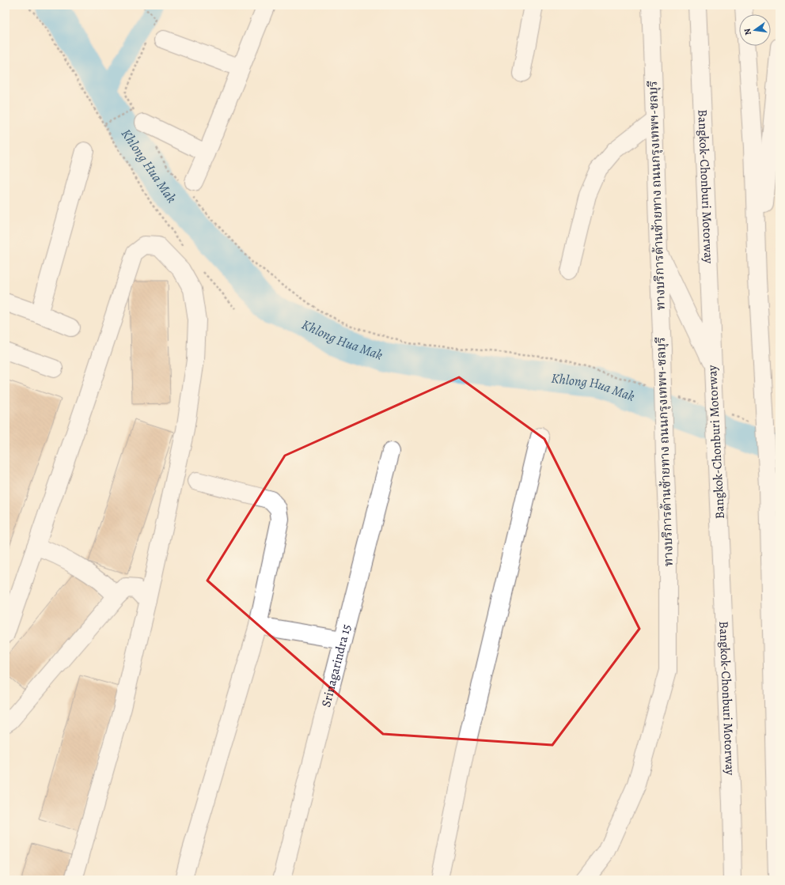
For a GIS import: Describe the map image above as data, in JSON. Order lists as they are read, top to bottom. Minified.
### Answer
{"streets":{"main road":["Bangkok-Chonburi Motorway","ทางบริการด้านซ้ายทาง ถนนกรุงเทพฯ-ชลบุรี","Srinagarindra 15"]},"water":["Khlong Hua Mak"],"north":"left"}
